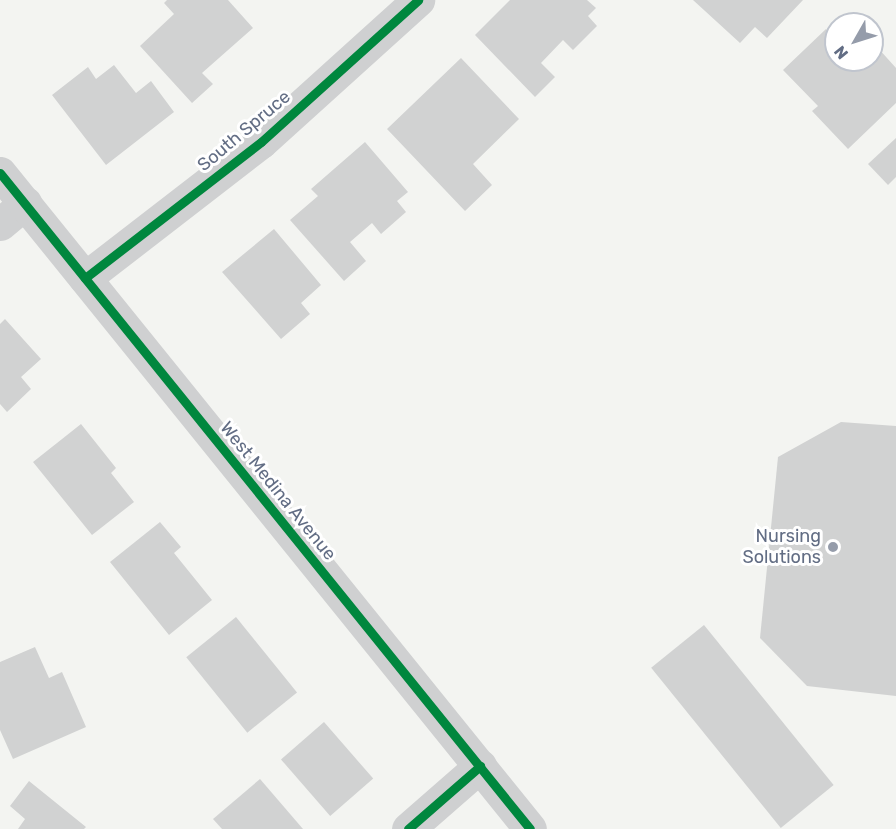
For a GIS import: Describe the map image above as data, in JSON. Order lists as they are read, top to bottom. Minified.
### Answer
{"streets":{"street":["South Spruce","West Medina Avenue"]},"crossings":[["South Spruce","West Medina Avenue"]],"places":["Nursing Solutions"],"north":"bottom left"}
